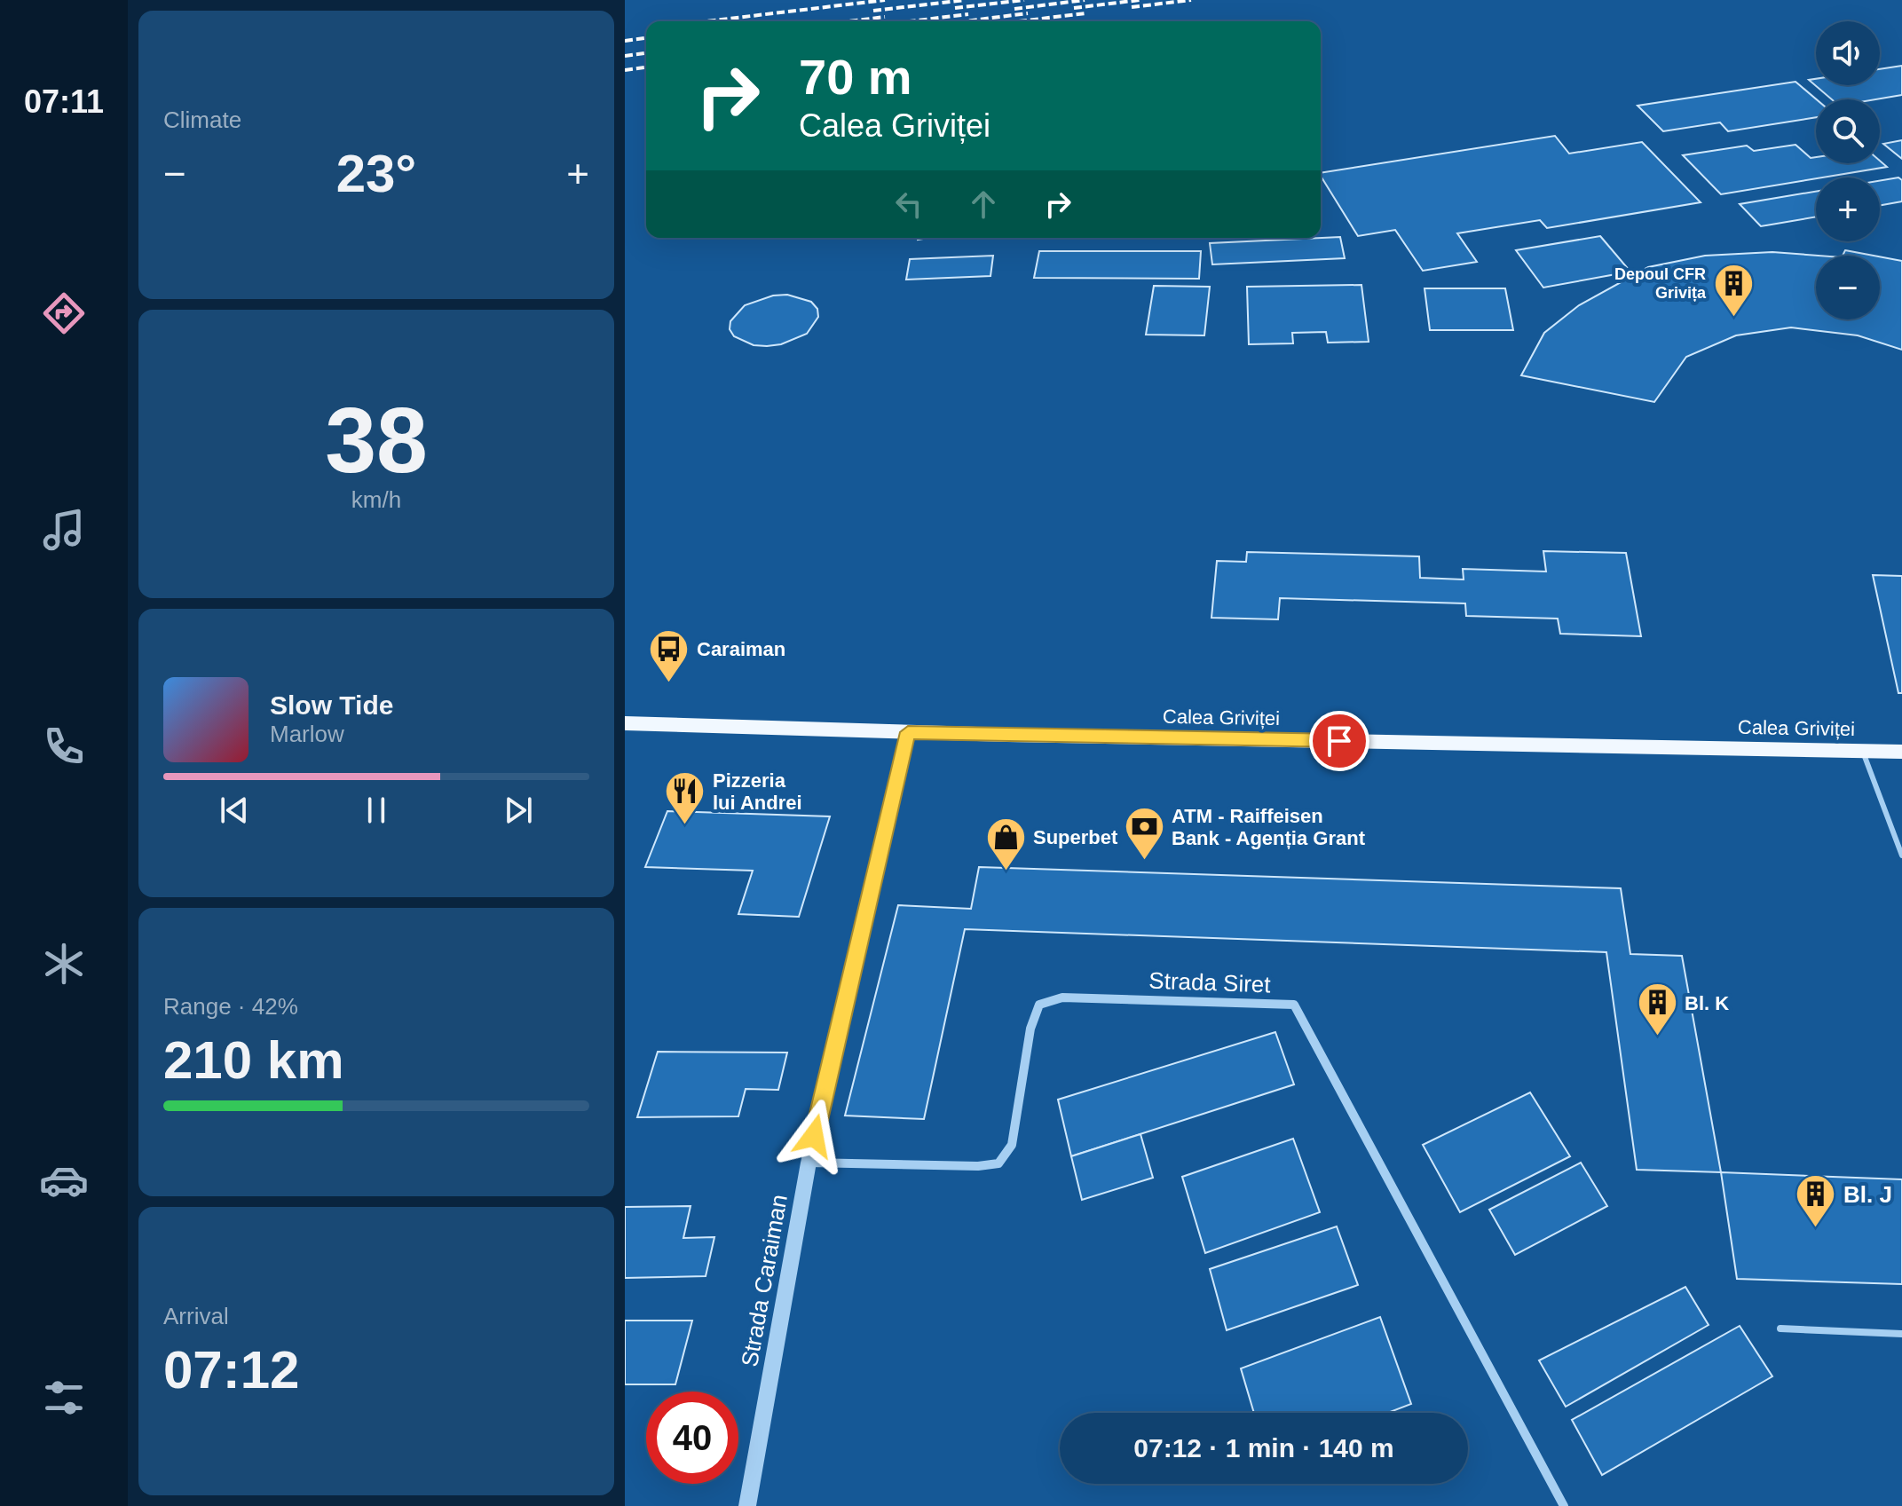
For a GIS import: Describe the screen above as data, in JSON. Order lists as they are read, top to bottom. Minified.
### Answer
{"streets":{"main road":["Calea Griviței"],"street":["Strada Siret","Strada Caraiman"]},"crossings":[["Calea Griviței","Strada Caraiman"],["Strada Siret","Strada Caraiman"]],"places":{"building":["Depoul CFR Grivița","Bl. K","Bl. J"],"bus stop":["Caraiman"],"restaurant":["Pizzeria lui Andrei"],"bank":["ATM - Raiffeisen Bank - Agenția Grant"],"shop":["Superbet"]},"page":{"tabs":"07:11","tile":["Climate",["38","km/h"],["Range · 42%","210 km"],["Arrival","07:12"]],"map_buttons":["+","−"],"turn":["70 m","Calea Griviței"],"heat":["−","23°","+"],"song":["Slow Tide","Marlow"],"limit":"40","trip":"07:12 · 1 min · 140 m"}}
